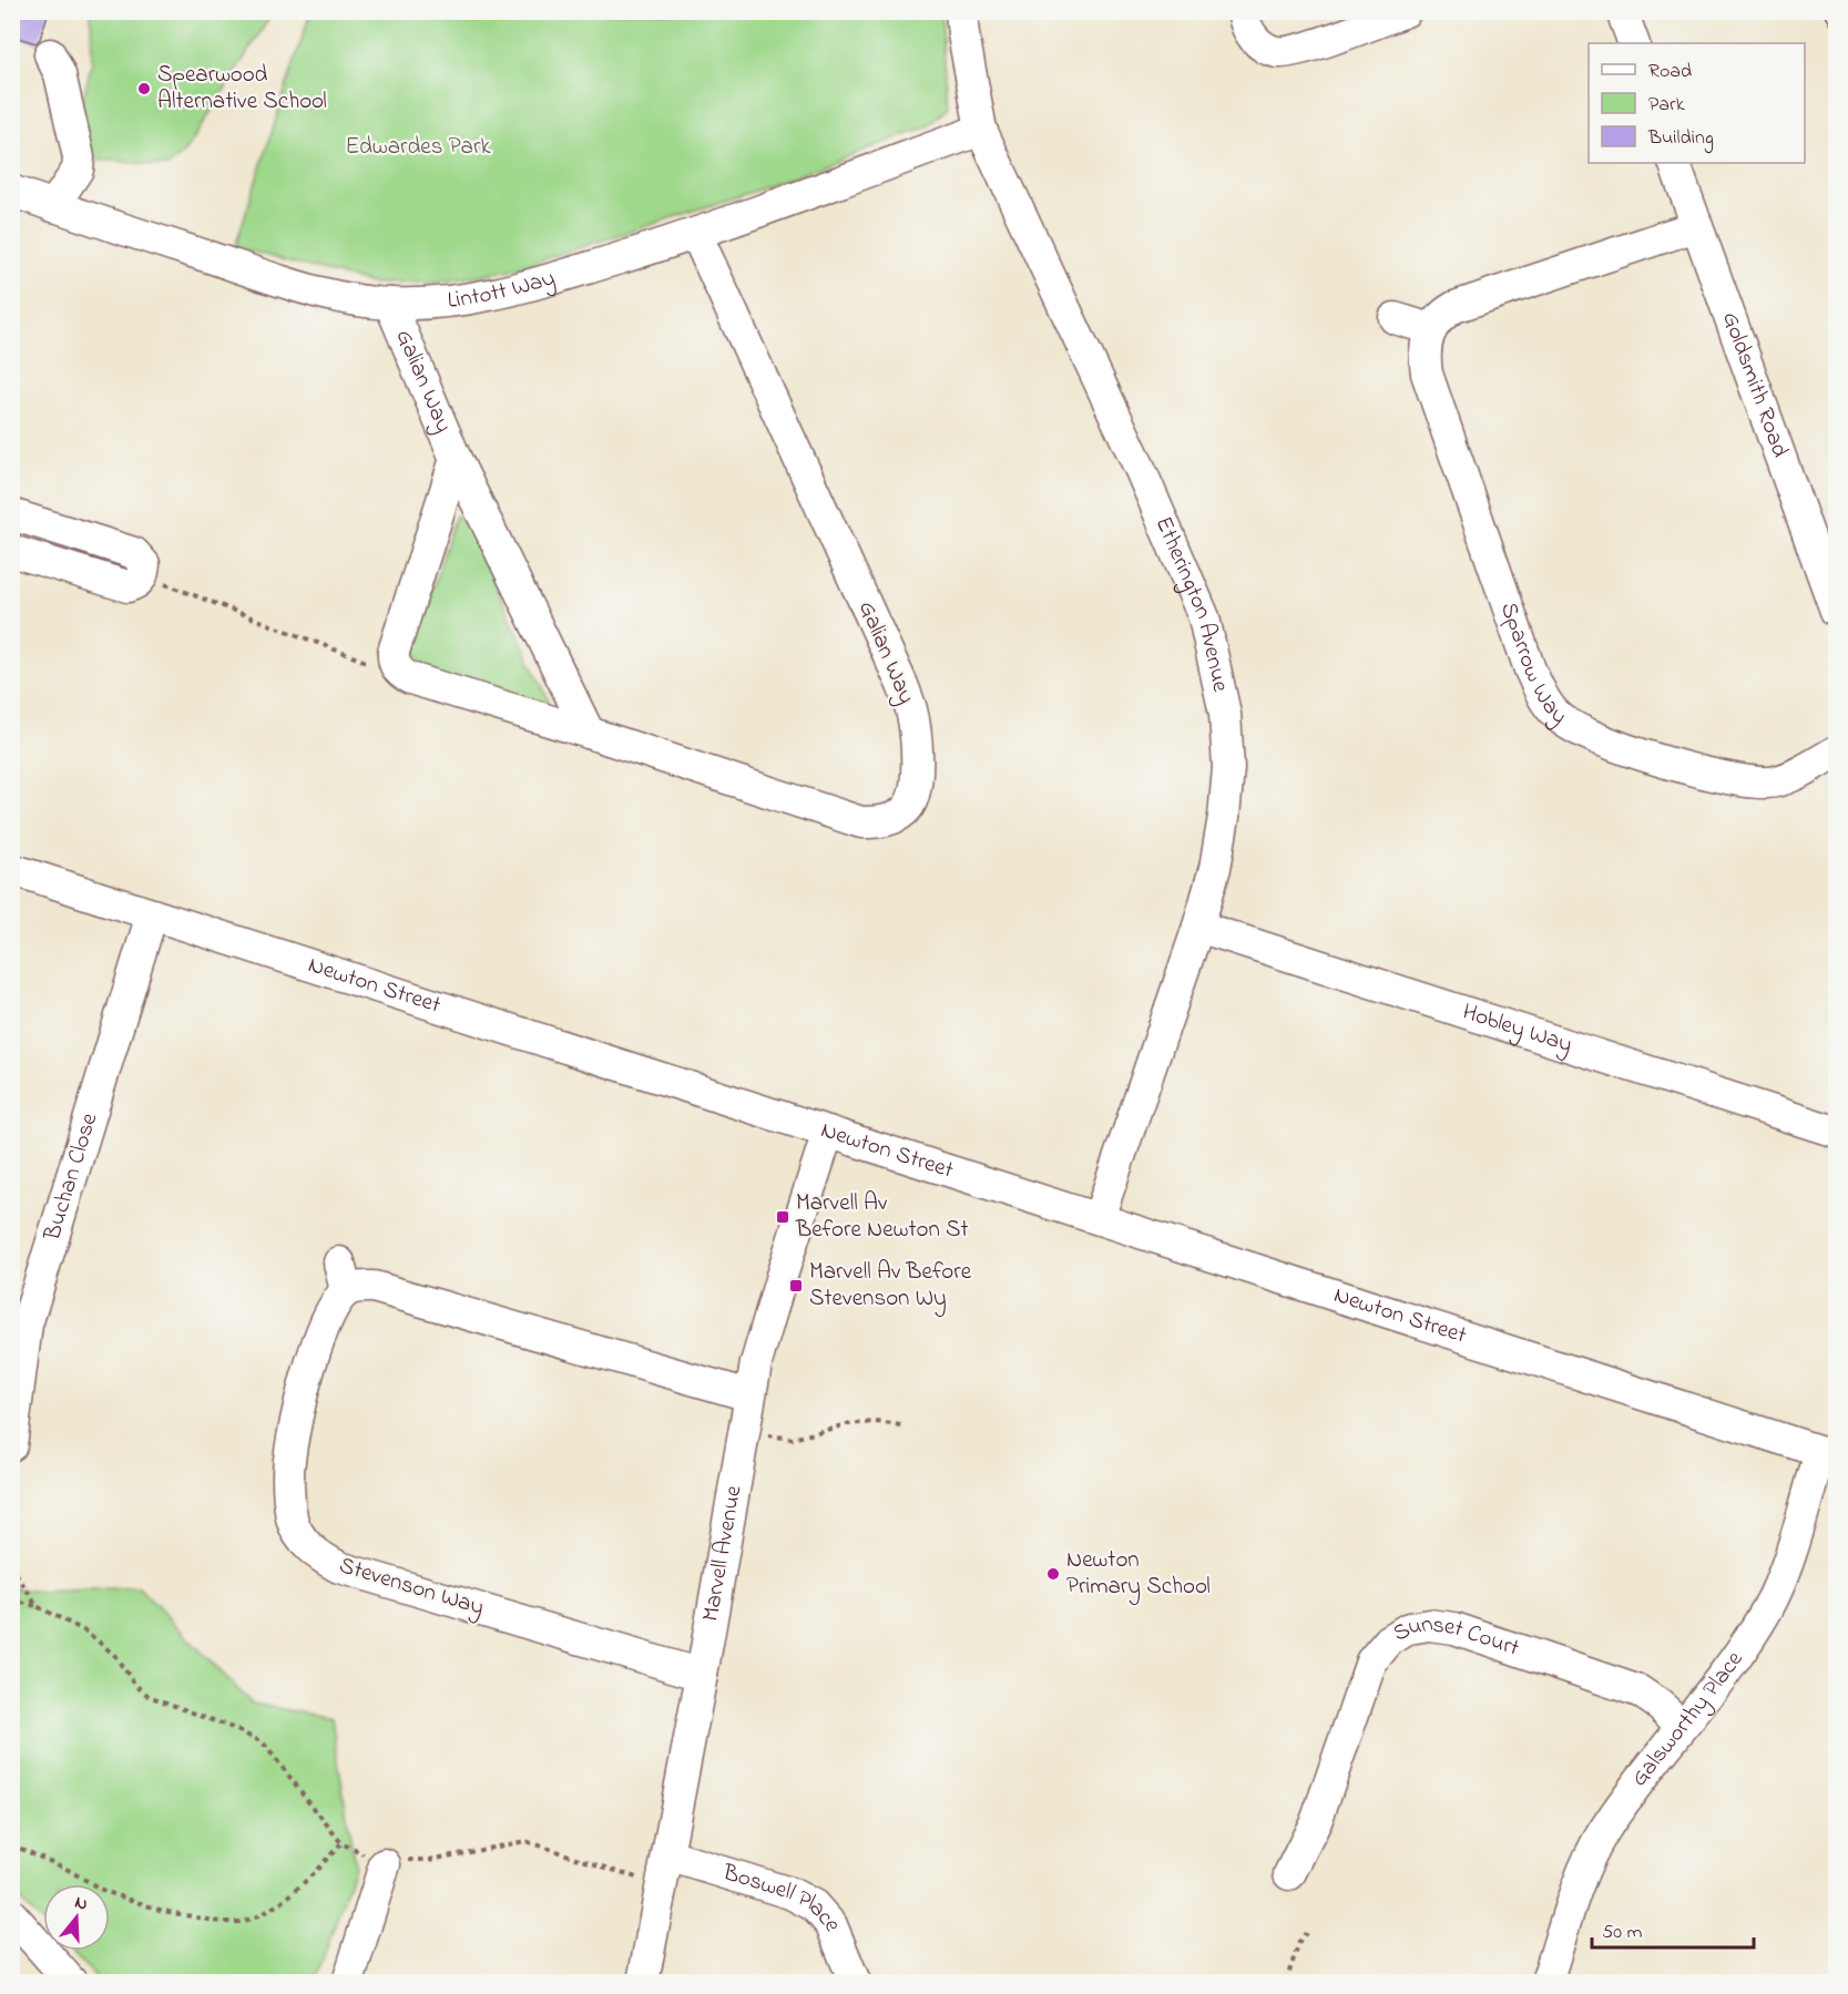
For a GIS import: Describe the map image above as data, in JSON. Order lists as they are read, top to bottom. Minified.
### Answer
{"streets":{"street":["Lintott Way","Galian Way","Goldsmith Road","Etherington Avenue","Sparrow Way","Newton Street","Hobley Way","Buchan Close","Marvell Avenue","Stevenson Way","Sunset Court","Galsworthy Place","Boswell Place"]},"crossings":[["Lintott Way","Galian Way"],["Lintott Way","Etherington Avenue"],["Etherington Avenue","Newton Street"],["Etherington Avenue","Hobley Way"],["Newton Street","Buchan Close"],["Newton Street","Marvell Avenue"],["Newton Street","Galsworthy Place"],["Marvell Avenue","Stevenson Way"],["Marvell Avenue","Boswell Place"],["Sunset Court","Galsworthy Place"]],"parks":["Edwardes Park"],"places":{"other":["Spearwood Alternative School","Newton Primary School"],"transit":["Marvell Av Before Newton St","Marvell Av Before Stevenson Wy"]},"legend":["Road","Park","Building"],"scale_bar":"50 m","north":"top"}
